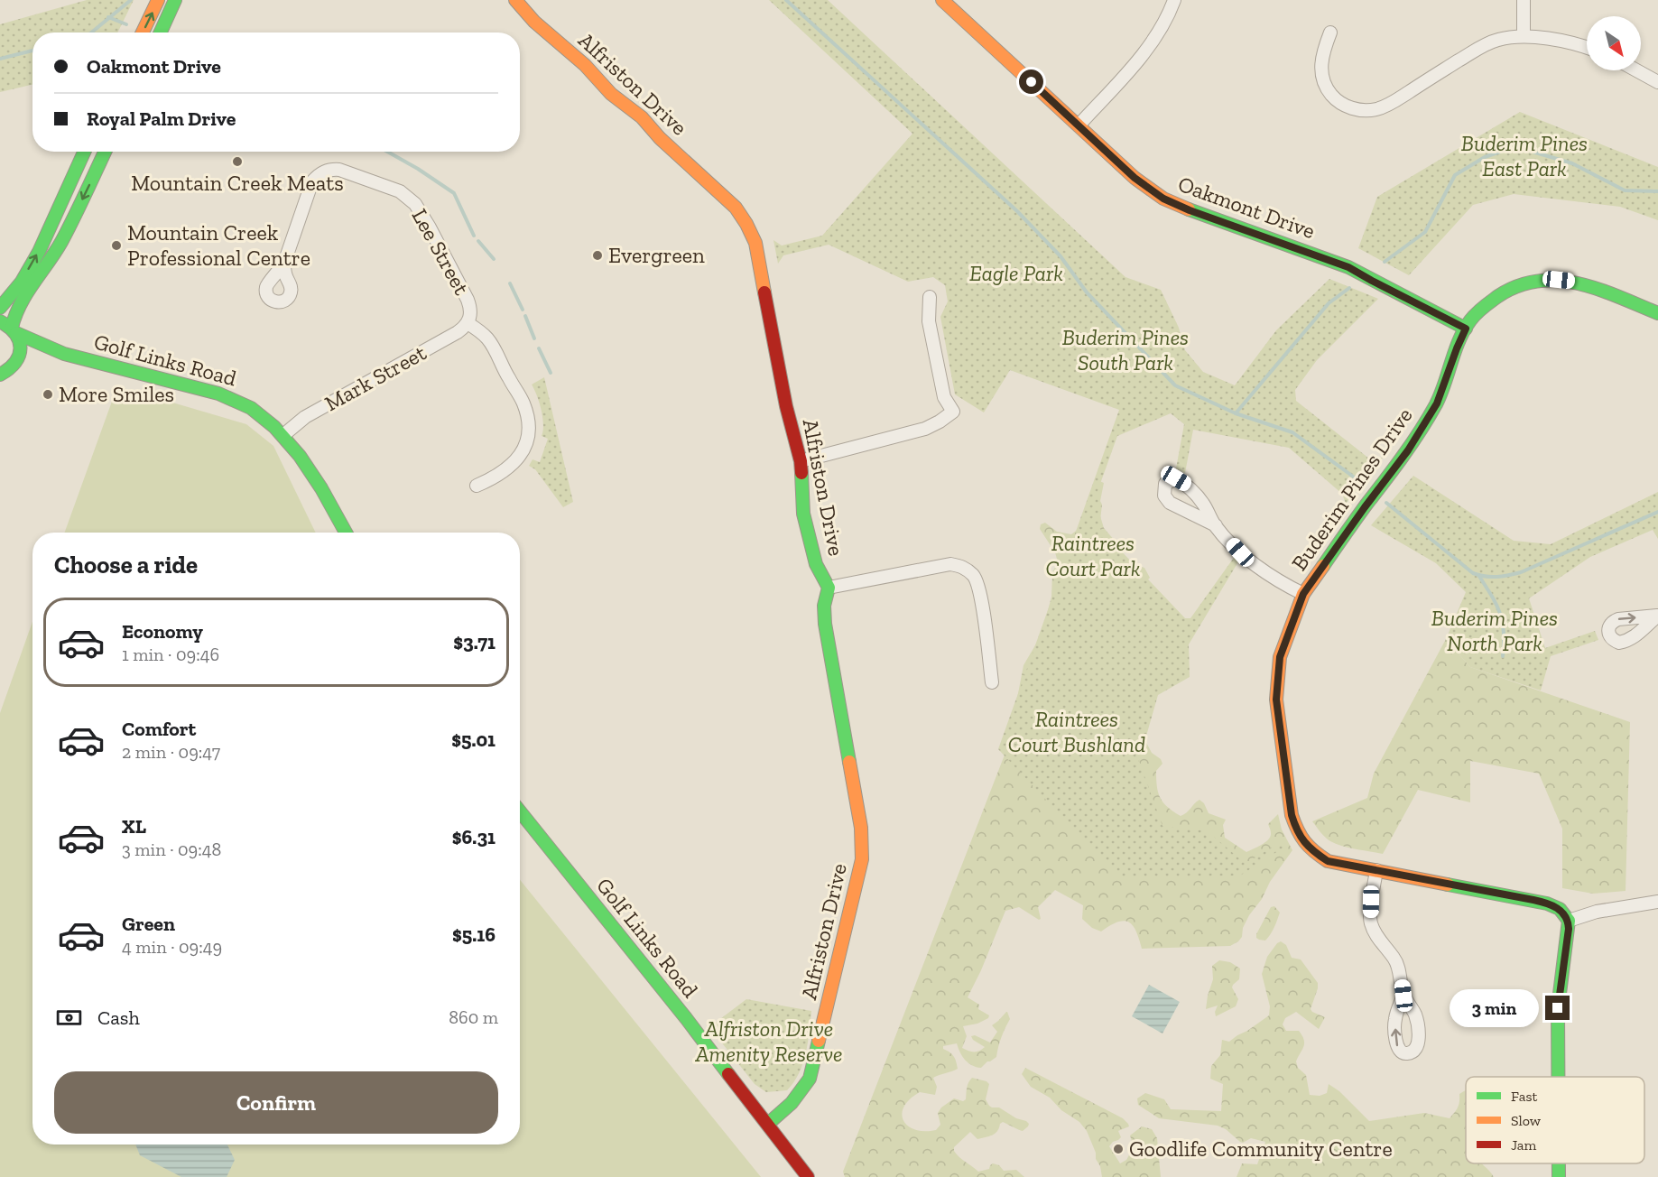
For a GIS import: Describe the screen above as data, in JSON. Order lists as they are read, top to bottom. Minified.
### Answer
{"streets":{"street":["Alfriston Drive","Oakmont Drive","Lee Street","Golf Links Road","Mark Street","Buderim Pines Drive"]},"crossings":[["Alfriston Drive","Golf Links Road"],["Oakmont Drive","Buderim Pines Drive"],["Lee Street","Mark Street"],["Golf Links Road","Mark Street"]],"parks":["Buderim Pines East Park","Eagle Park","Buderim Pines South Park","Raintrees Court Park","Buderim Pines North Park","Raintrees Court Bushland","Alfriston Drive Amenity Reserve"],"places":["Mountain Creek Meats","Mountain Creek Professional Centre","Evergreen","More Smiles","Goodlife Community Centre"],"legend":["Fast","Slow","Jam"],"north":"bottom right","page":{"banner":["Oakmont Drive","Royal Palm Drive"],"heading":"Choose a ride","list":[{"name":"Economy","note":"1 min · 09:46","value":"$3.71"},{"name":"Comfort","note":"2 min · 09:47","value":"$5.01"},{"name":"XL","note":"3 min · 09:48","value":"$6.31"},{"name":"Green","note":"4 min · 09:49","value":"$5.16"}],"pay":["Cash","860 m"],"bubble":"3 min","buttons":"Confirm"}}
